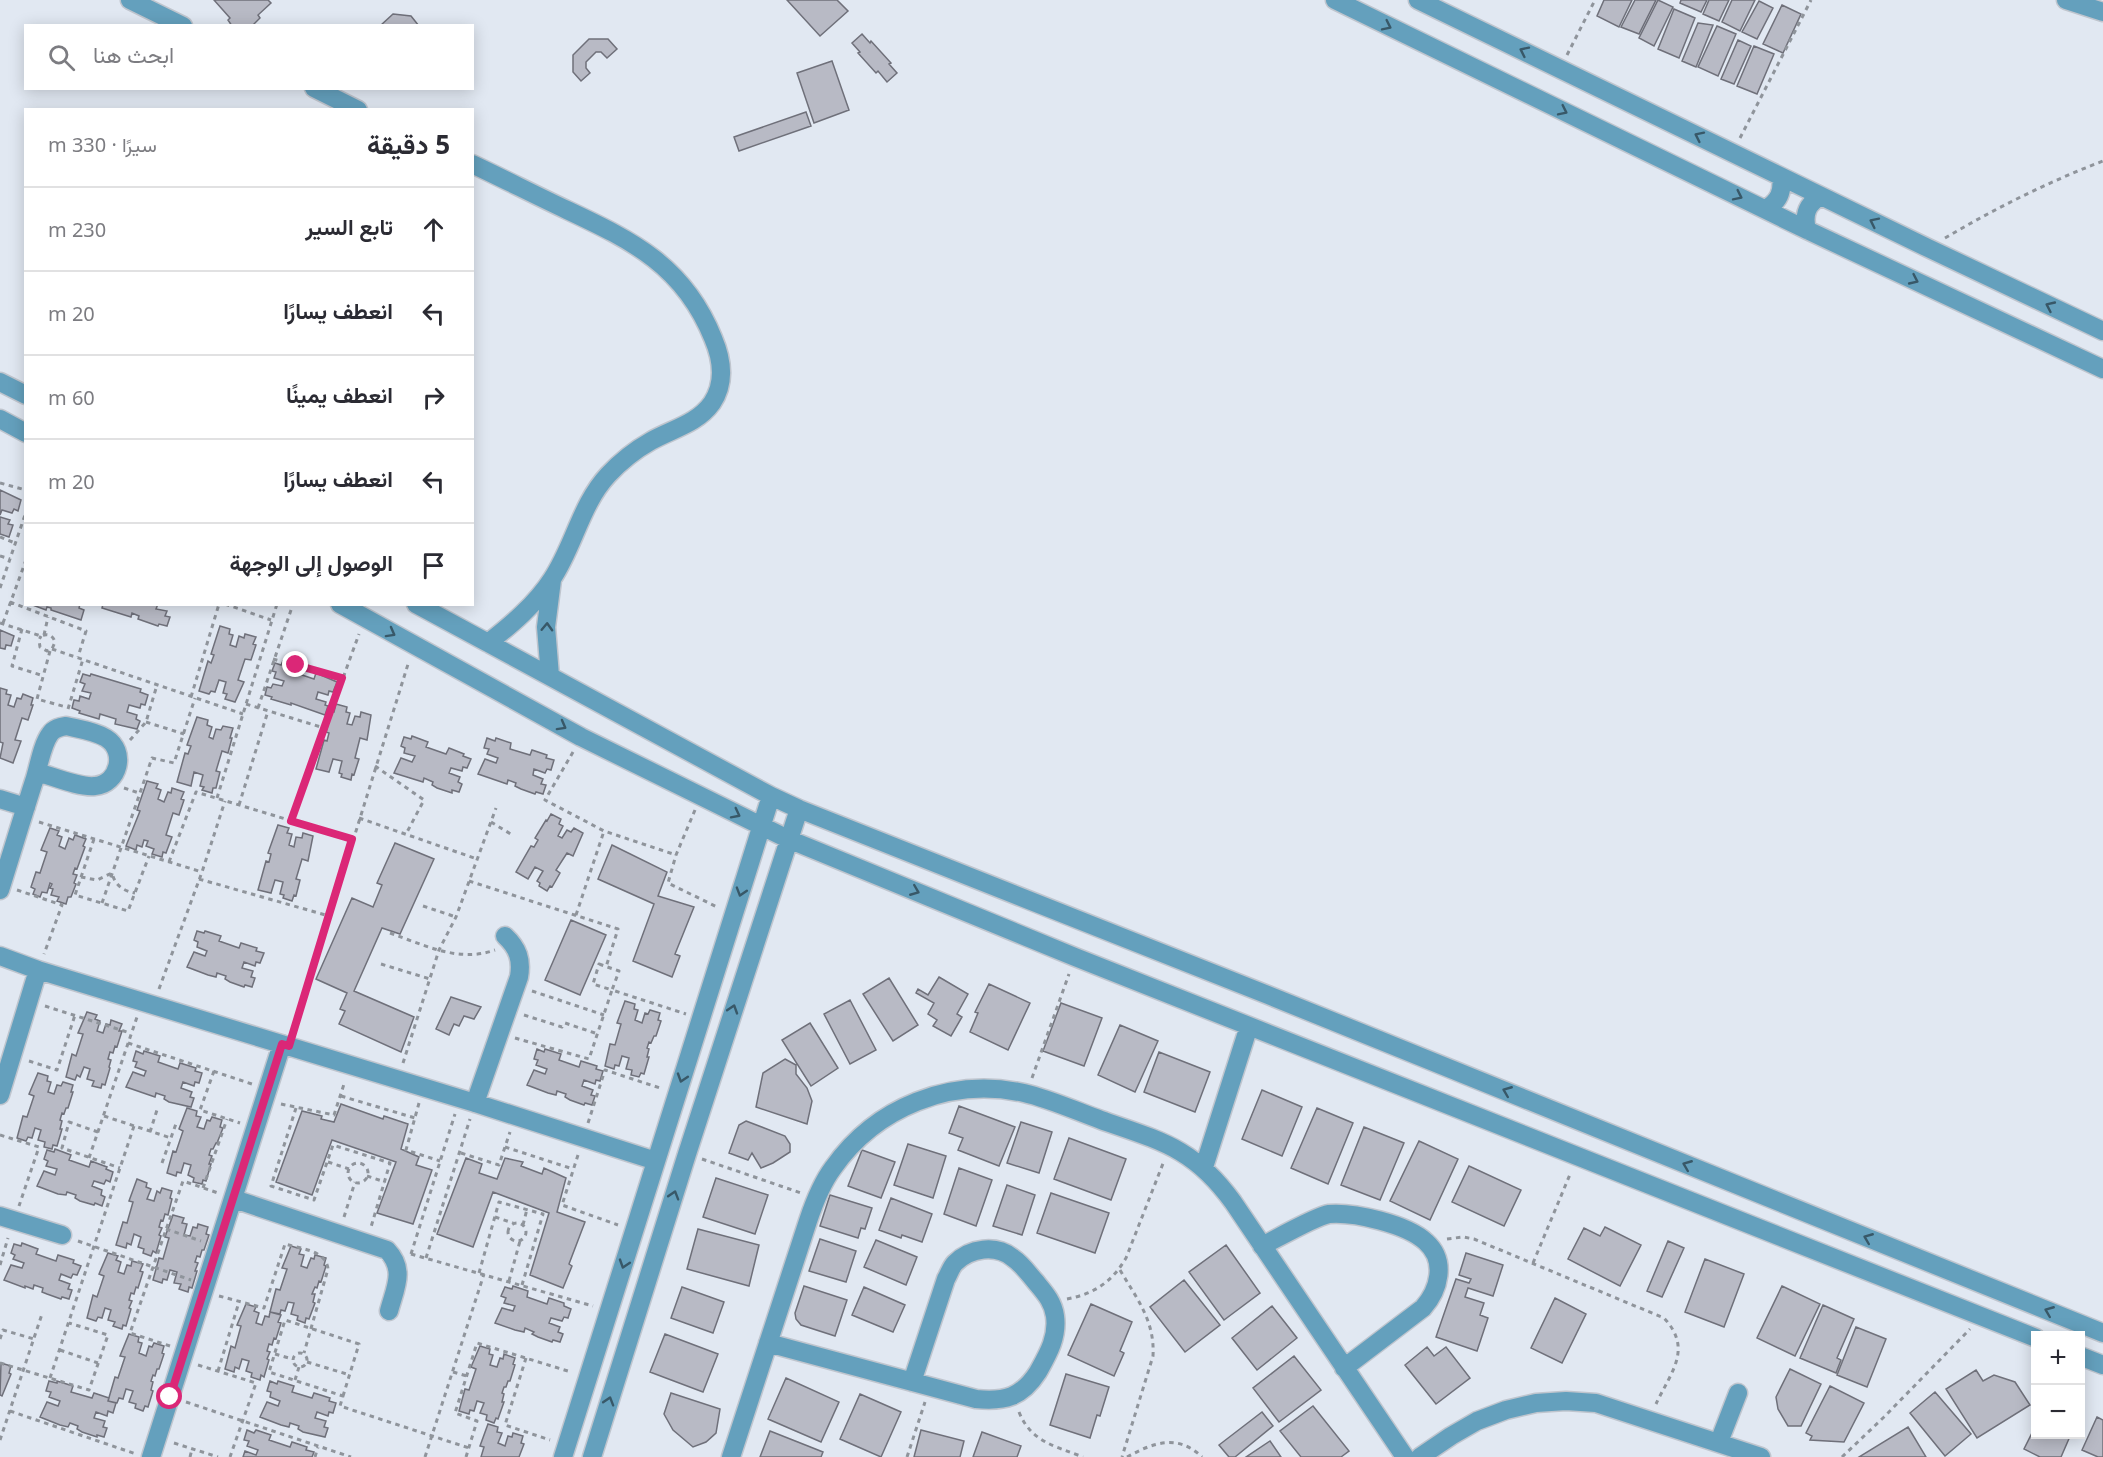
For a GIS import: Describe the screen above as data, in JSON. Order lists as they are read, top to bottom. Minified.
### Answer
{"page":{"search":"ابحث هنا","heading":["5 دقيقة","سيرًا · 330 m"],"list":[["تابع السير","230 m"],["انعطف يسارًا","20 m"],["انعطف يمينًا","60 m"],["انعطف يسارًا","20 m"],"الوصول إلى الوجهة"],"map_buttons":["+","−"]}}
